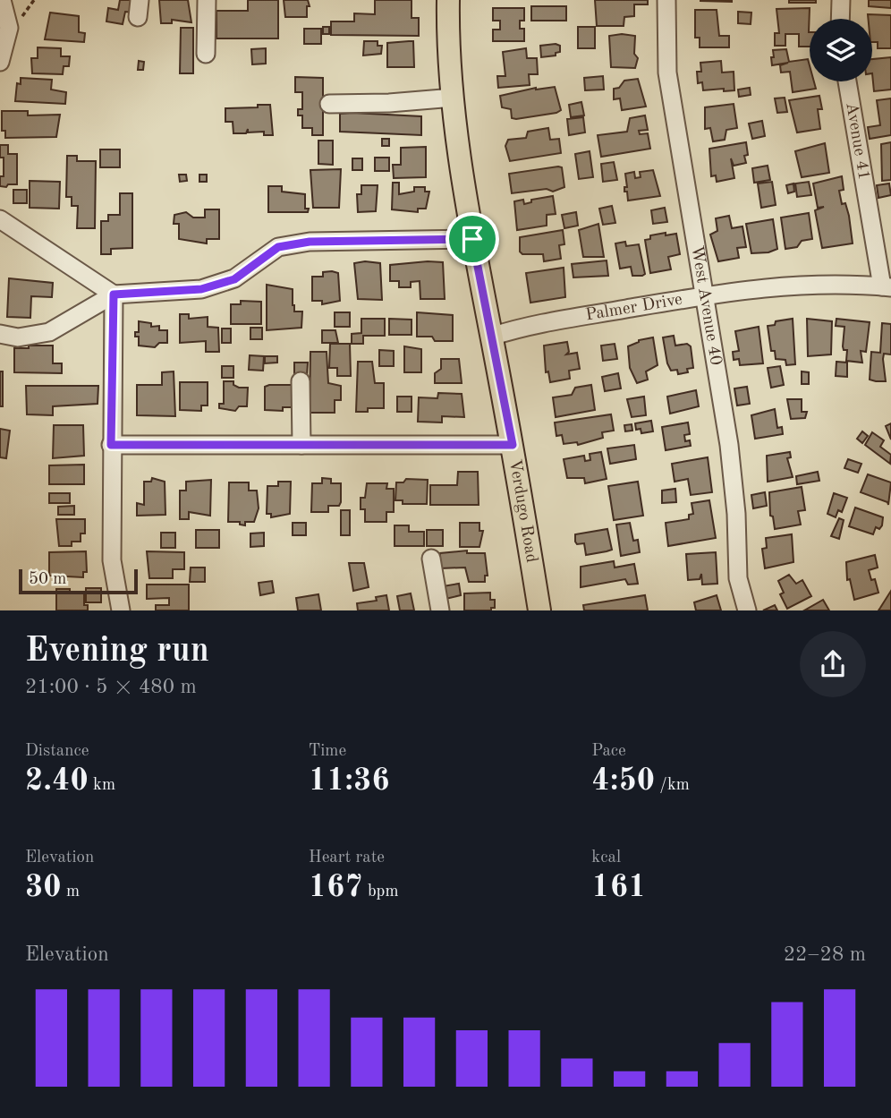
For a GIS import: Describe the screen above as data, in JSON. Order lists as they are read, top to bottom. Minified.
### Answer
{"streets":{"main road":["Verdugo Road"],"street":["Avenue 41","West Avenue 40","Palmer Drive"]},"crossings":[["Avenue 41","Palmer Drive"],["West Avenue 40","Palmer Drive"],["Palmer Drive","Verdugo Road"]],"scale_bar":"50 m","page":{"scale":"50 m","heading":["Evening run","21:00 · 5 × 480 m"],"stats":[["Distance","2.40 km"],["Time","11:36"],["Pace","4:50 /km"],["Elevation","30 m"],["Heart rate","167 bpm"],["kcal","161"]],"chart":["Elevation","22–28 m"]}}
